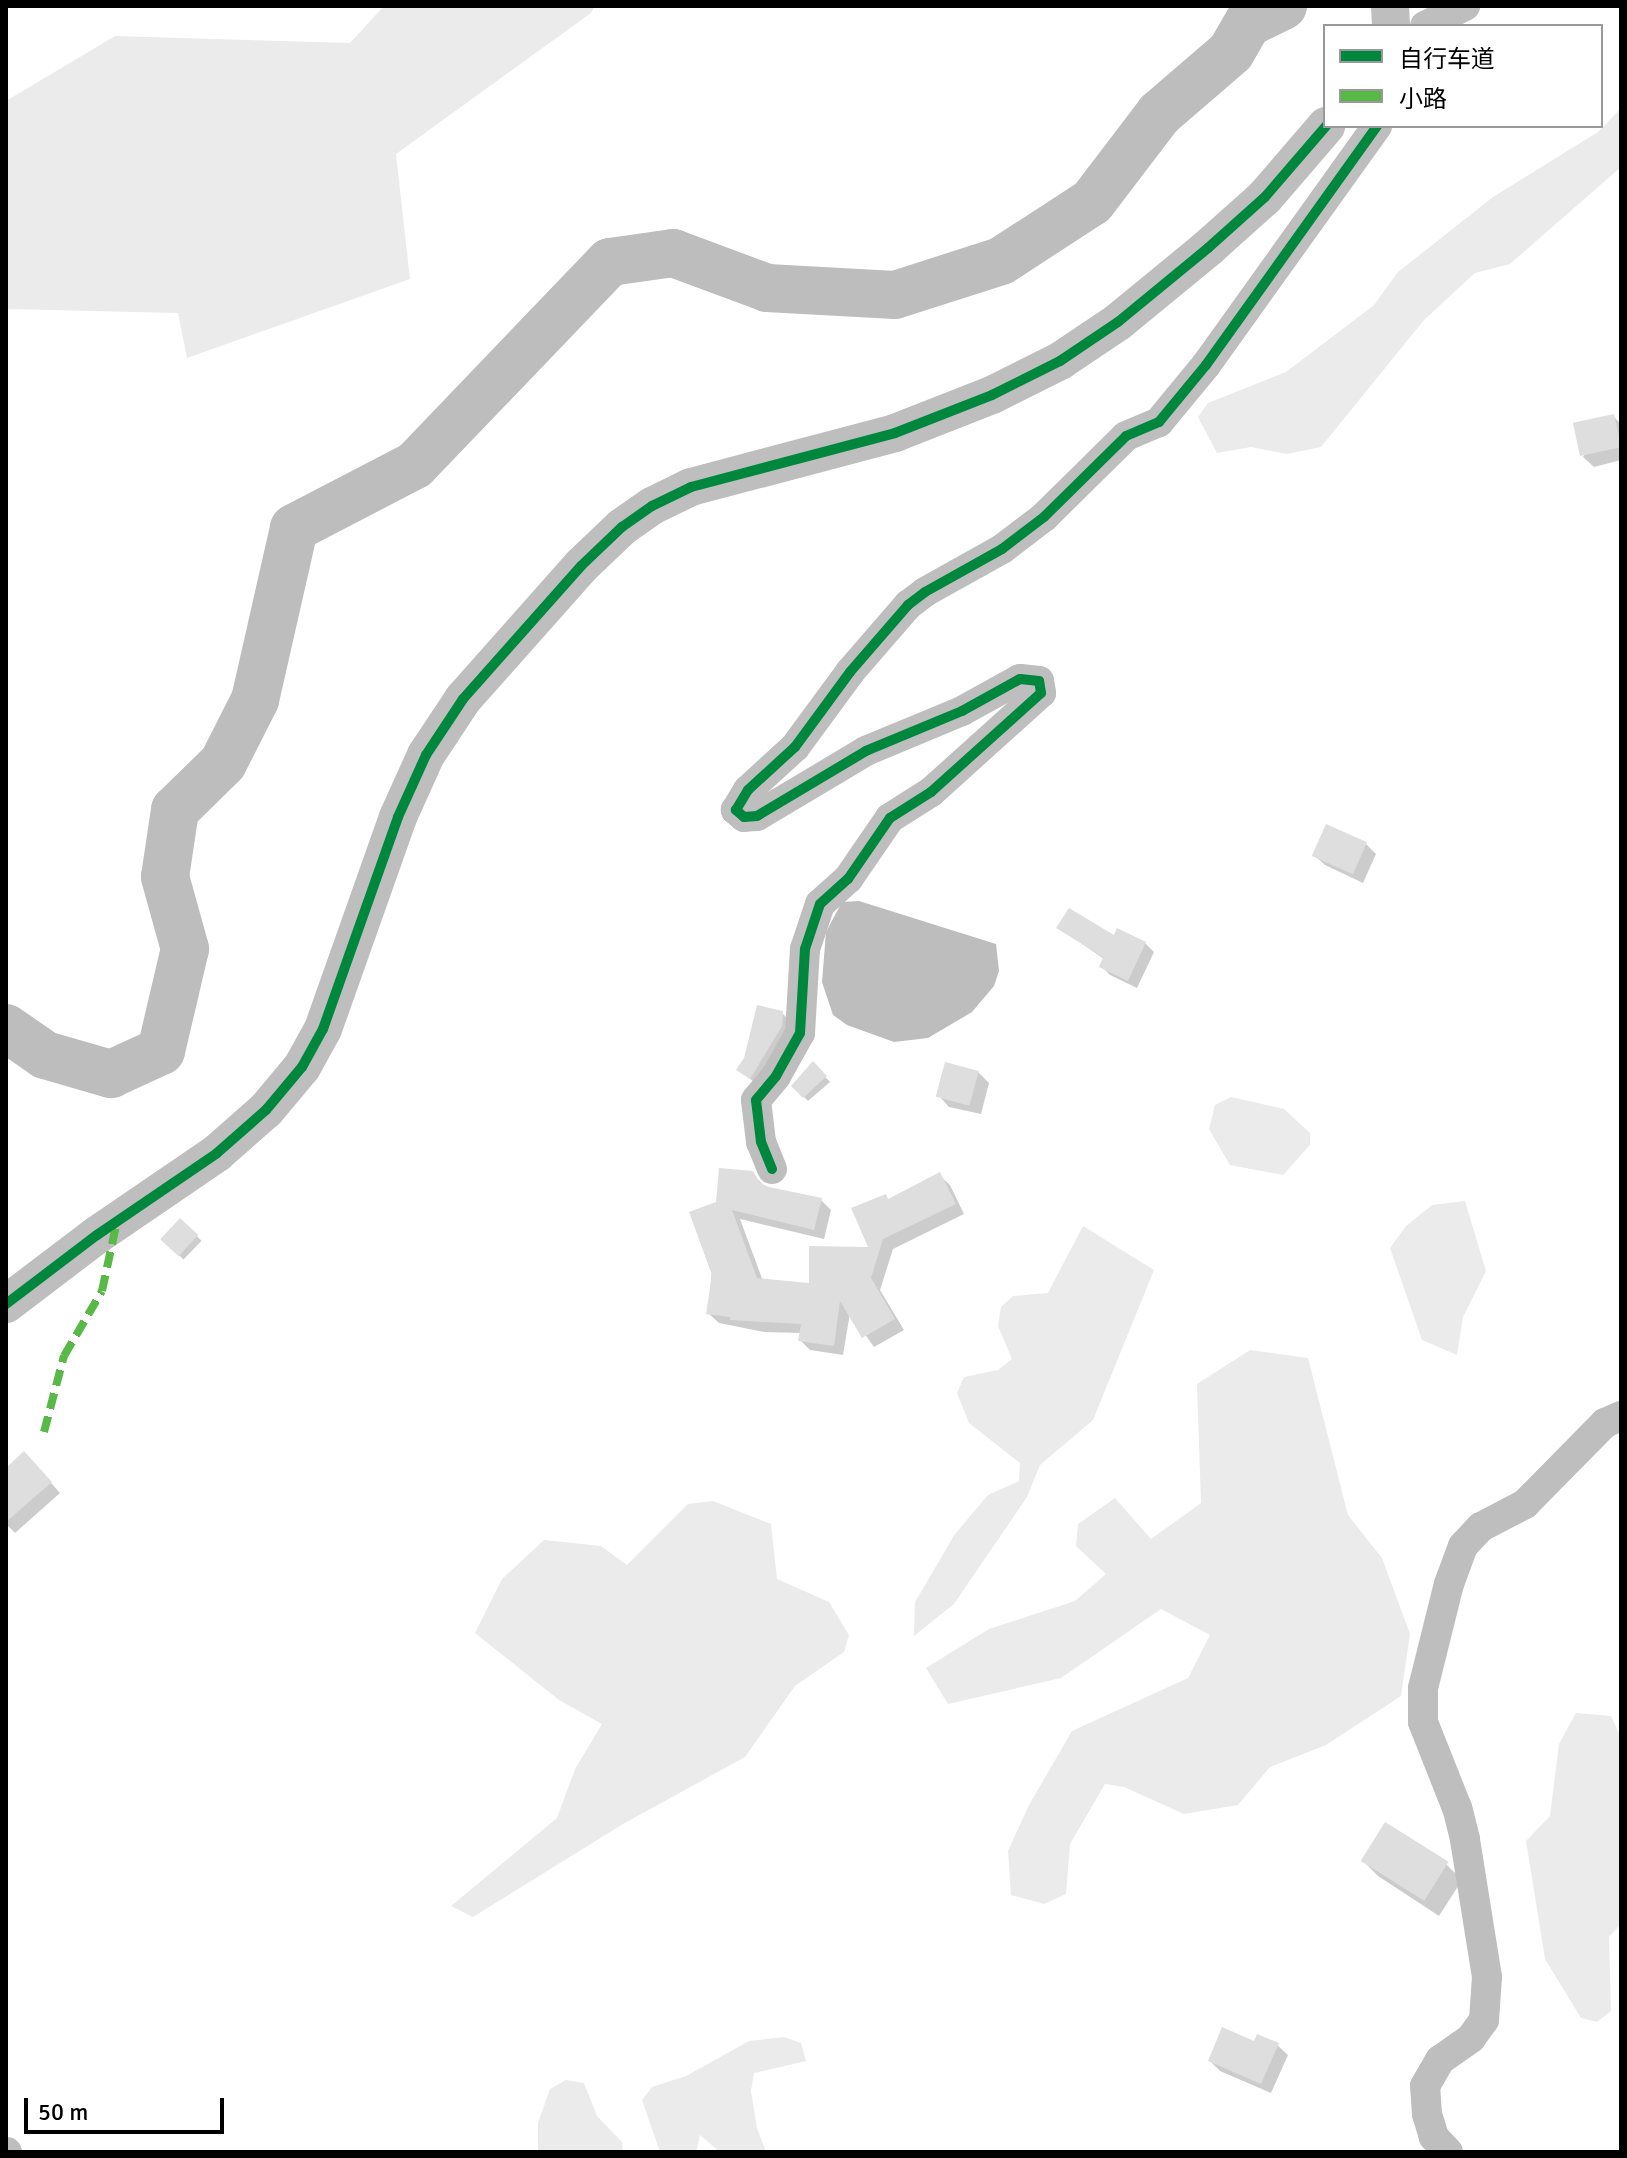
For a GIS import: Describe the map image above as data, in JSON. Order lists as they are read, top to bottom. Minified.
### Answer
{"legend":["自行车道","小路"],"scale_bar":"50 m"}
